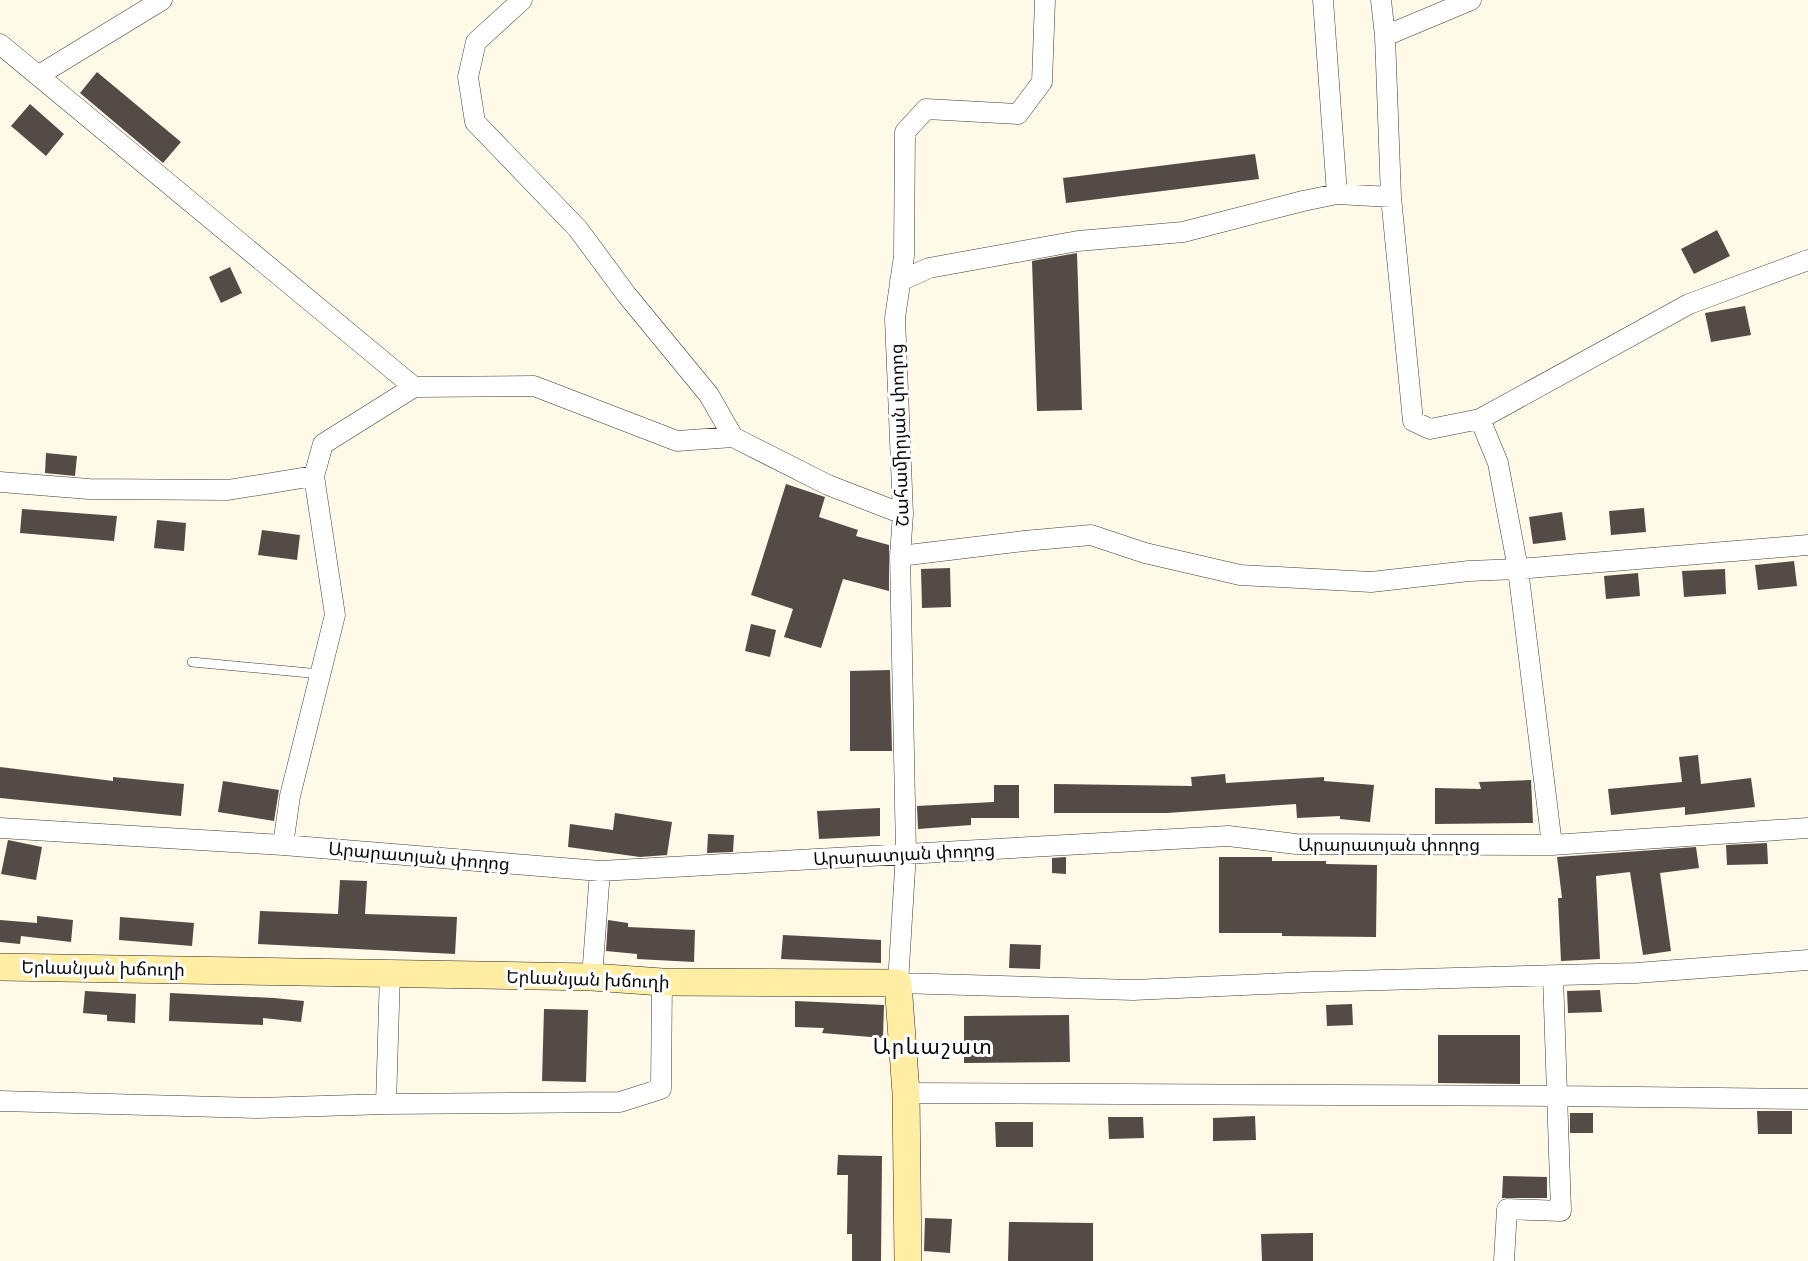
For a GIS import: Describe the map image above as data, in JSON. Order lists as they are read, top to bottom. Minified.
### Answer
{"streets":{"main road":["Երևանյան խճուղի"],"street":["Շահամիրյան փողոց","Արարատյան փողոց"]},"crossings":[["Շահամիրյան փողոց","Արարատյան փողոց"],["Շահամիրյան փողոց","Երևանյան խճուղի"]],"districts":["Արևաշատ"]}
